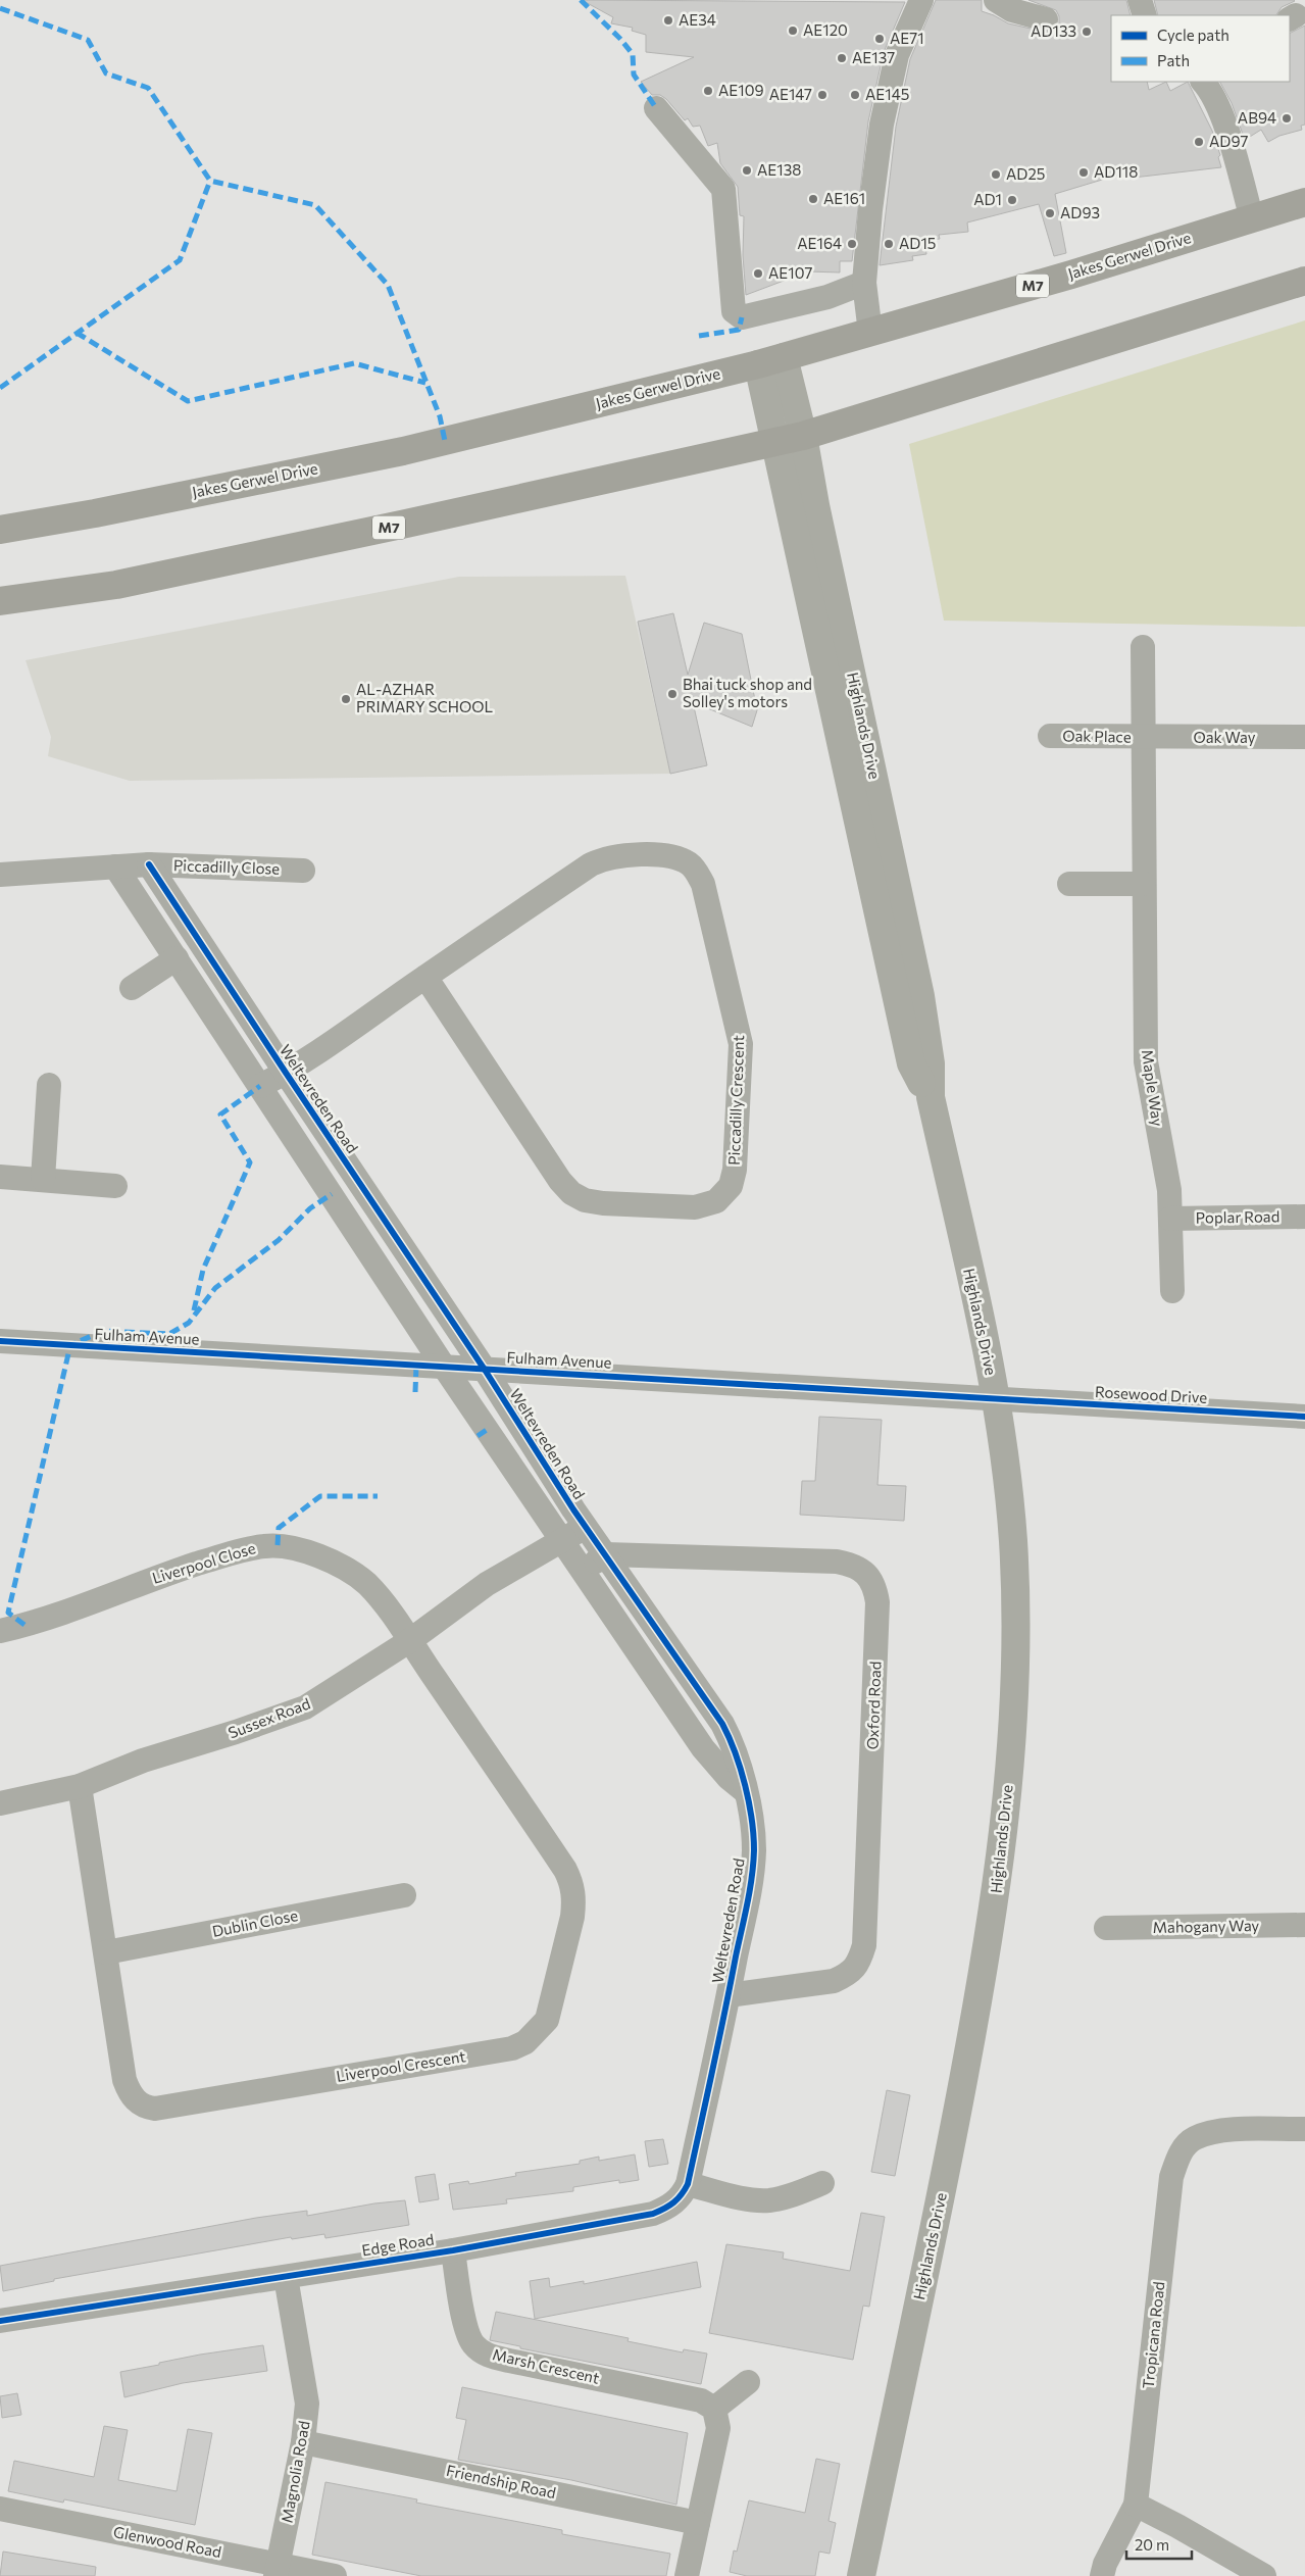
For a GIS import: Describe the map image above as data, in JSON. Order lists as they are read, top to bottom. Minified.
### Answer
{"streets":{"main road":["Jakes Gerwel Drive","M7","Highlands Drive"],"street":["Oak Place","Oak Way","Piccadilly Close","Maple Way","Weltevreden Road","Piccadilly Crescent","Poplar Road","Fulham Avenue","Rosewood Drive","Liverpool Close","Oxford Road","Sussex Road","Dublin Close","Mahogany Way","Liverpool Crescent","Edge Road","Tropicana Road","Marsh Crescent","Magnolia Road","Friendship Road","Glenwood Road"]},"crossings":[["Jakes Gerwel Drive","Highlands Drive"],["M7","Highlands Drive"],["Highlands Drive","Fulham Avenue"],["Highlands Drive","Rosewood Drive"],["Oak Place","Oak Way"],["Oak Place","Maple Way"],["Oak Way","Maple Way"],["Piccadilly Close","Weltevreden Road"],["Maple Way","Poplar Road"],["Weltevreden Road","Piccadilly Crescent"],["Weltevreden Road","Fulham Avenue"],["Weltevreden Road","Oxford Road"],["Weltevreden Road","Sussex Road"],["Weltevreden Road","Edge Road"],["Fulham Avenue","Rosewood Drive"],["Liverpool Close","Sussex Road"],["Liverpool Close","Liverpool Crescent"],["Sussex Road","Liverpool Crescent"],["Dublin Close","Liverpool Crescent"],["Edge Road","Marsh Crescent"],["Edge Road","Magnolia Road"],["Magnolia Road","Friendship Road"],["Magnolia Road","Glenwood Road"]],"places":["AE34","AE120","AD133","AE71","AE137","AE109","AE147","AE145","AB94","AD97","AE138","AD118","AD25","AE161","AD1","AD93","AE164","AD15","AE107","Bhai tuck shop and Solley's motors","AL-AZHAR PRIMARY SCHOOL"],"legend":["Cycle path","Path"],"scale_bar":"20 m"}
